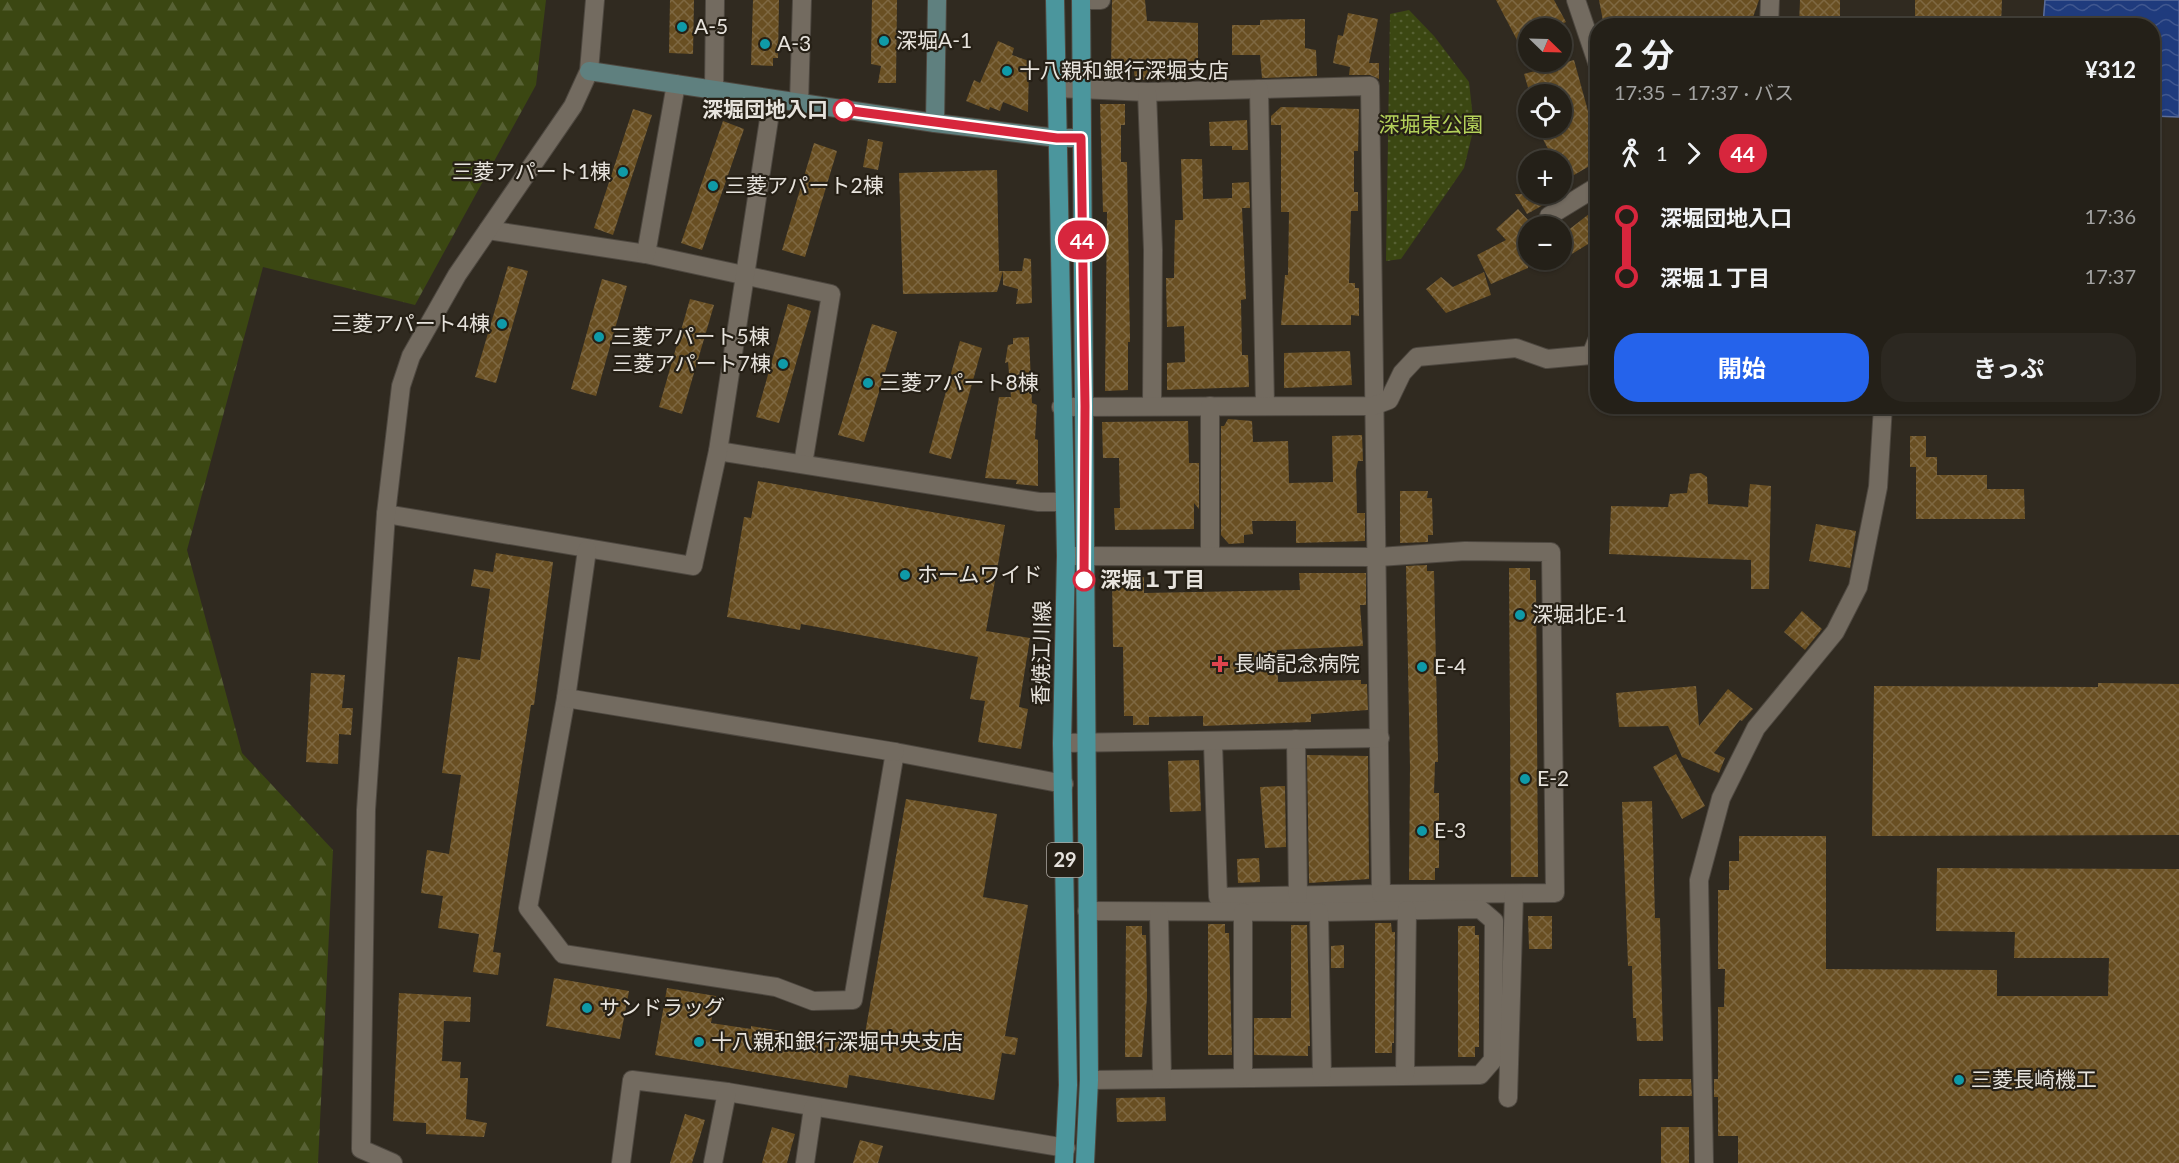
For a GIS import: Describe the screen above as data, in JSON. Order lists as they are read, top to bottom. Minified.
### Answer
{"streets":{"main road":["香焼江川線","29"]},"parks":["深堀東公園"],"places":{"other":["A-5","深堀A-1","A-3","十八親和銀行深堀支店","深堀団地入口","三菱アパート1棟","三菱アパート2棟","三菱アパート4棟","三菱アパート5棟","三菱アパート7棟","三菱アパート8棟","ホームワイド","深堀１丁目","深堀北E-1","E-4","E-2","E-3","サンドラッグ","十八親和銀行深堀中央支店","三菱長崎機工"],"health":["長崎記念病院"]},"lines":["bus line 44"],"north":"bottom right","page":{"on_map":"44","map_buttons":["+","−"],"heading":["2 分","17:35 – 17:37 · バス","¥312"],"legs":["1","44"],"list":[{"name":"深堀団地入口","value":"17:36"},{"name":"深堀１丁目","value":"17:37"}],"buttons":["開始","きっぷ"]}}
